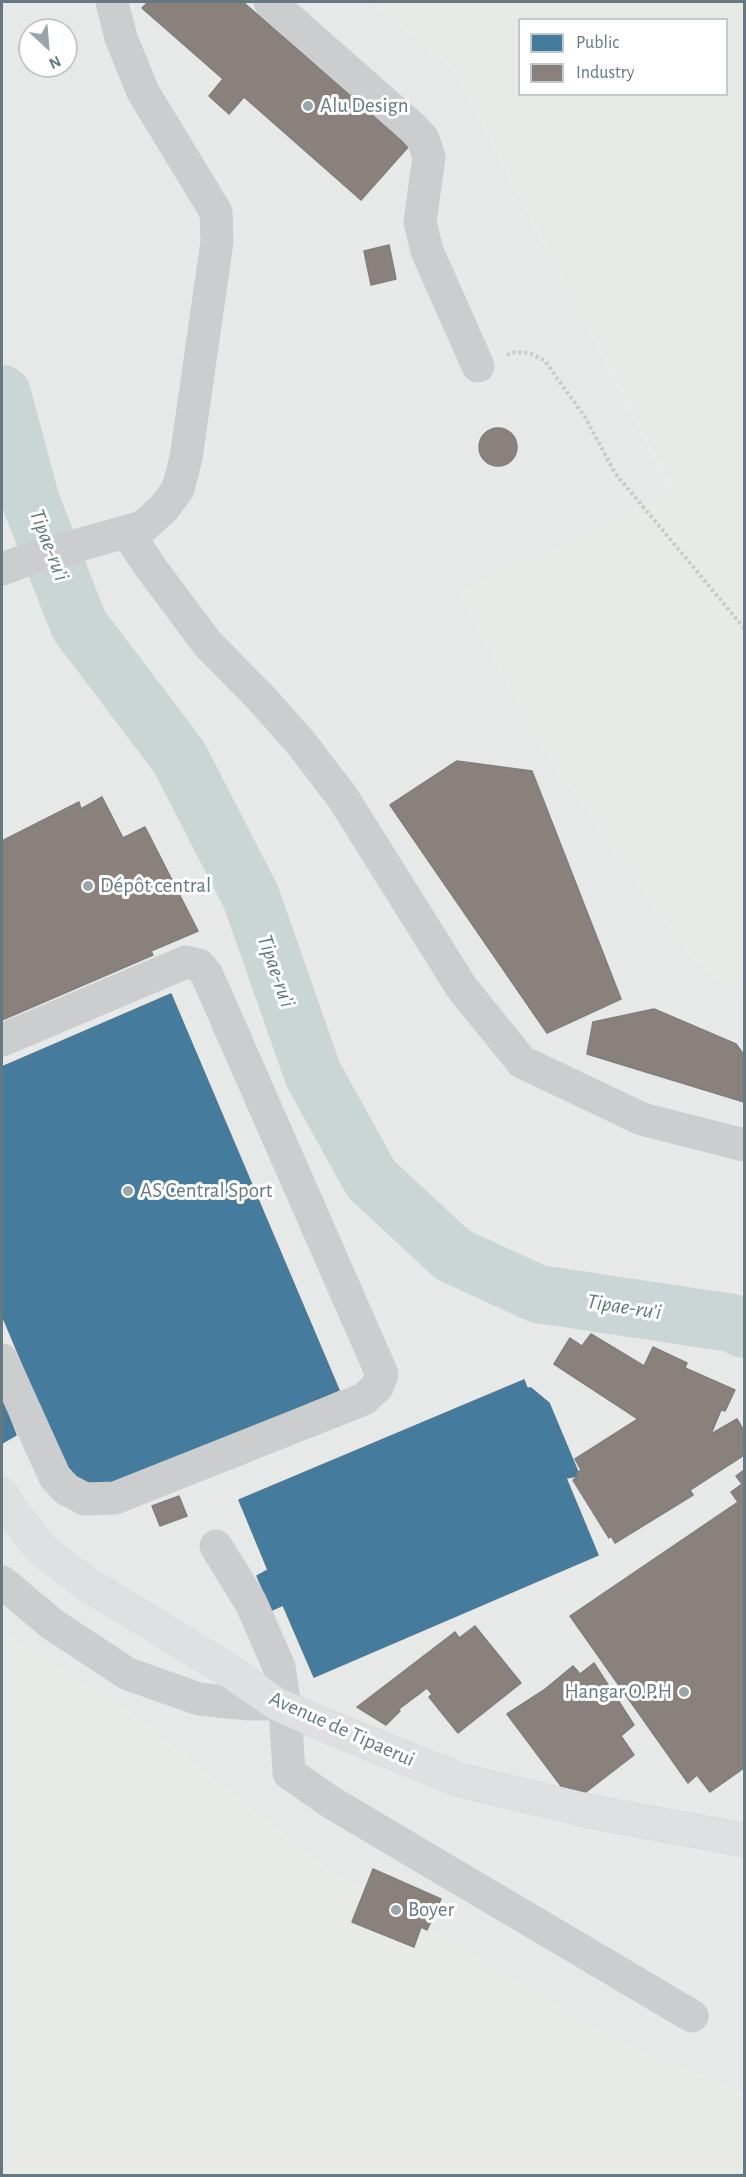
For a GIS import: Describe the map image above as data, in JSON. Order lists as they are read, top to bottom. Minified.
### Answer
{"streets":{"main road":["Avenue de Tipaerui"]},"water":["Tipae-ru’i"],"places":["Alu Design","Dépôt central","AS Central Sport","Hangar O.P.H","Boyer"],"legend":["Public","Industry"],"north":"bottom right"}
